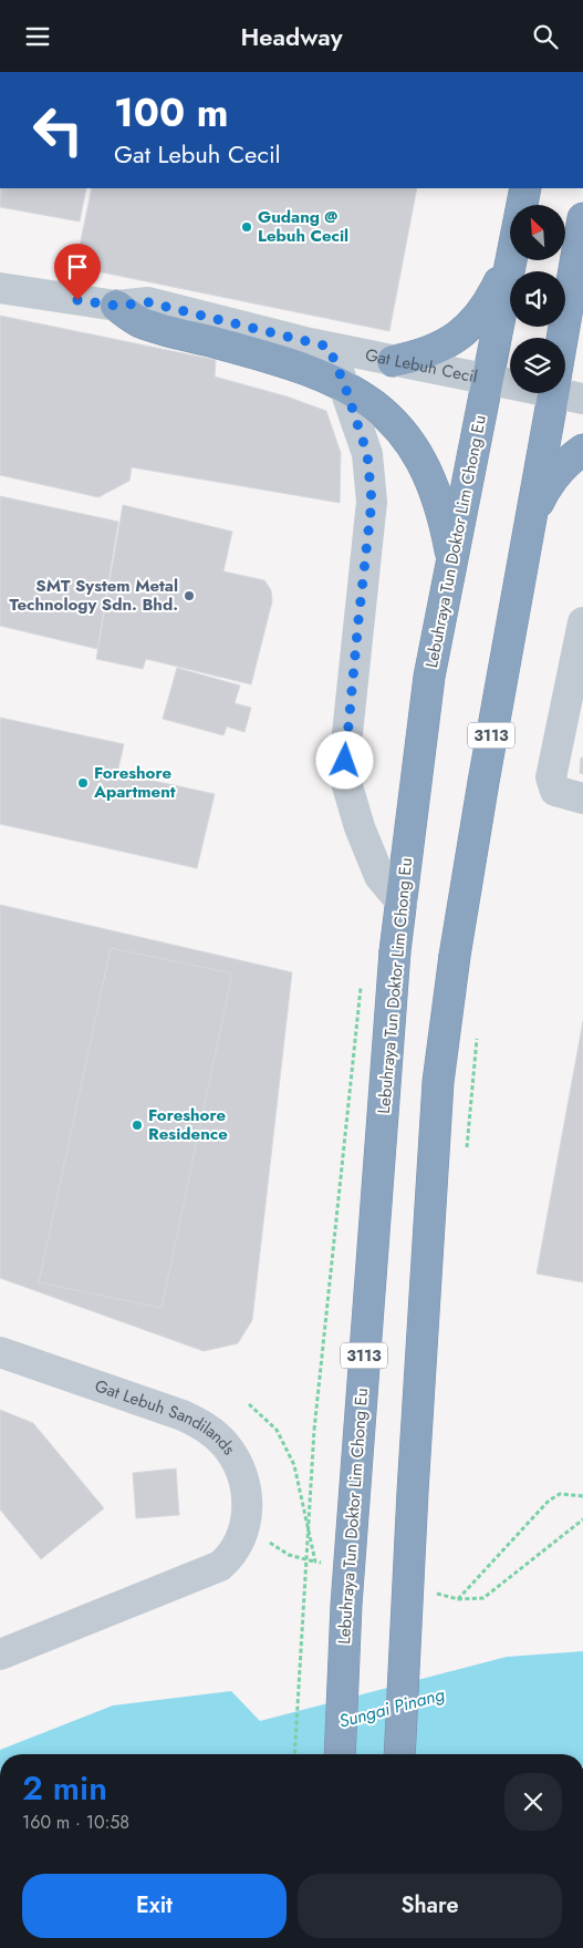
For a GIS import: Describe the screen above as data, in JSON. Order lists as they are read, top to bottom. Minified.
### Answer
{"streets":{"highway":["Lebuhraya Tun Doktor Lim Chong Eu","3113"],"street":["Gat Lebuh Cecil","Gat Lebuh Sandilands"]},"crossings":[["Gat Lebuh Cecil","Lebuhraya Tun Doktor Lim Chong Eu"]],"water":["Sungai Pinang"],"places":["Gudang @ Lebuh Cecil","SMT System Metal Technology Sdn. Bhd.","Foreshore Apartment","Foreshore Residence"],"north":"top left","page":{"header":"Headway","turn":["100 m","Gat Lebuh Cecil"],"heading":["2 min","160 m · 10:58"],"buttons":["Exit","Share"]}}
